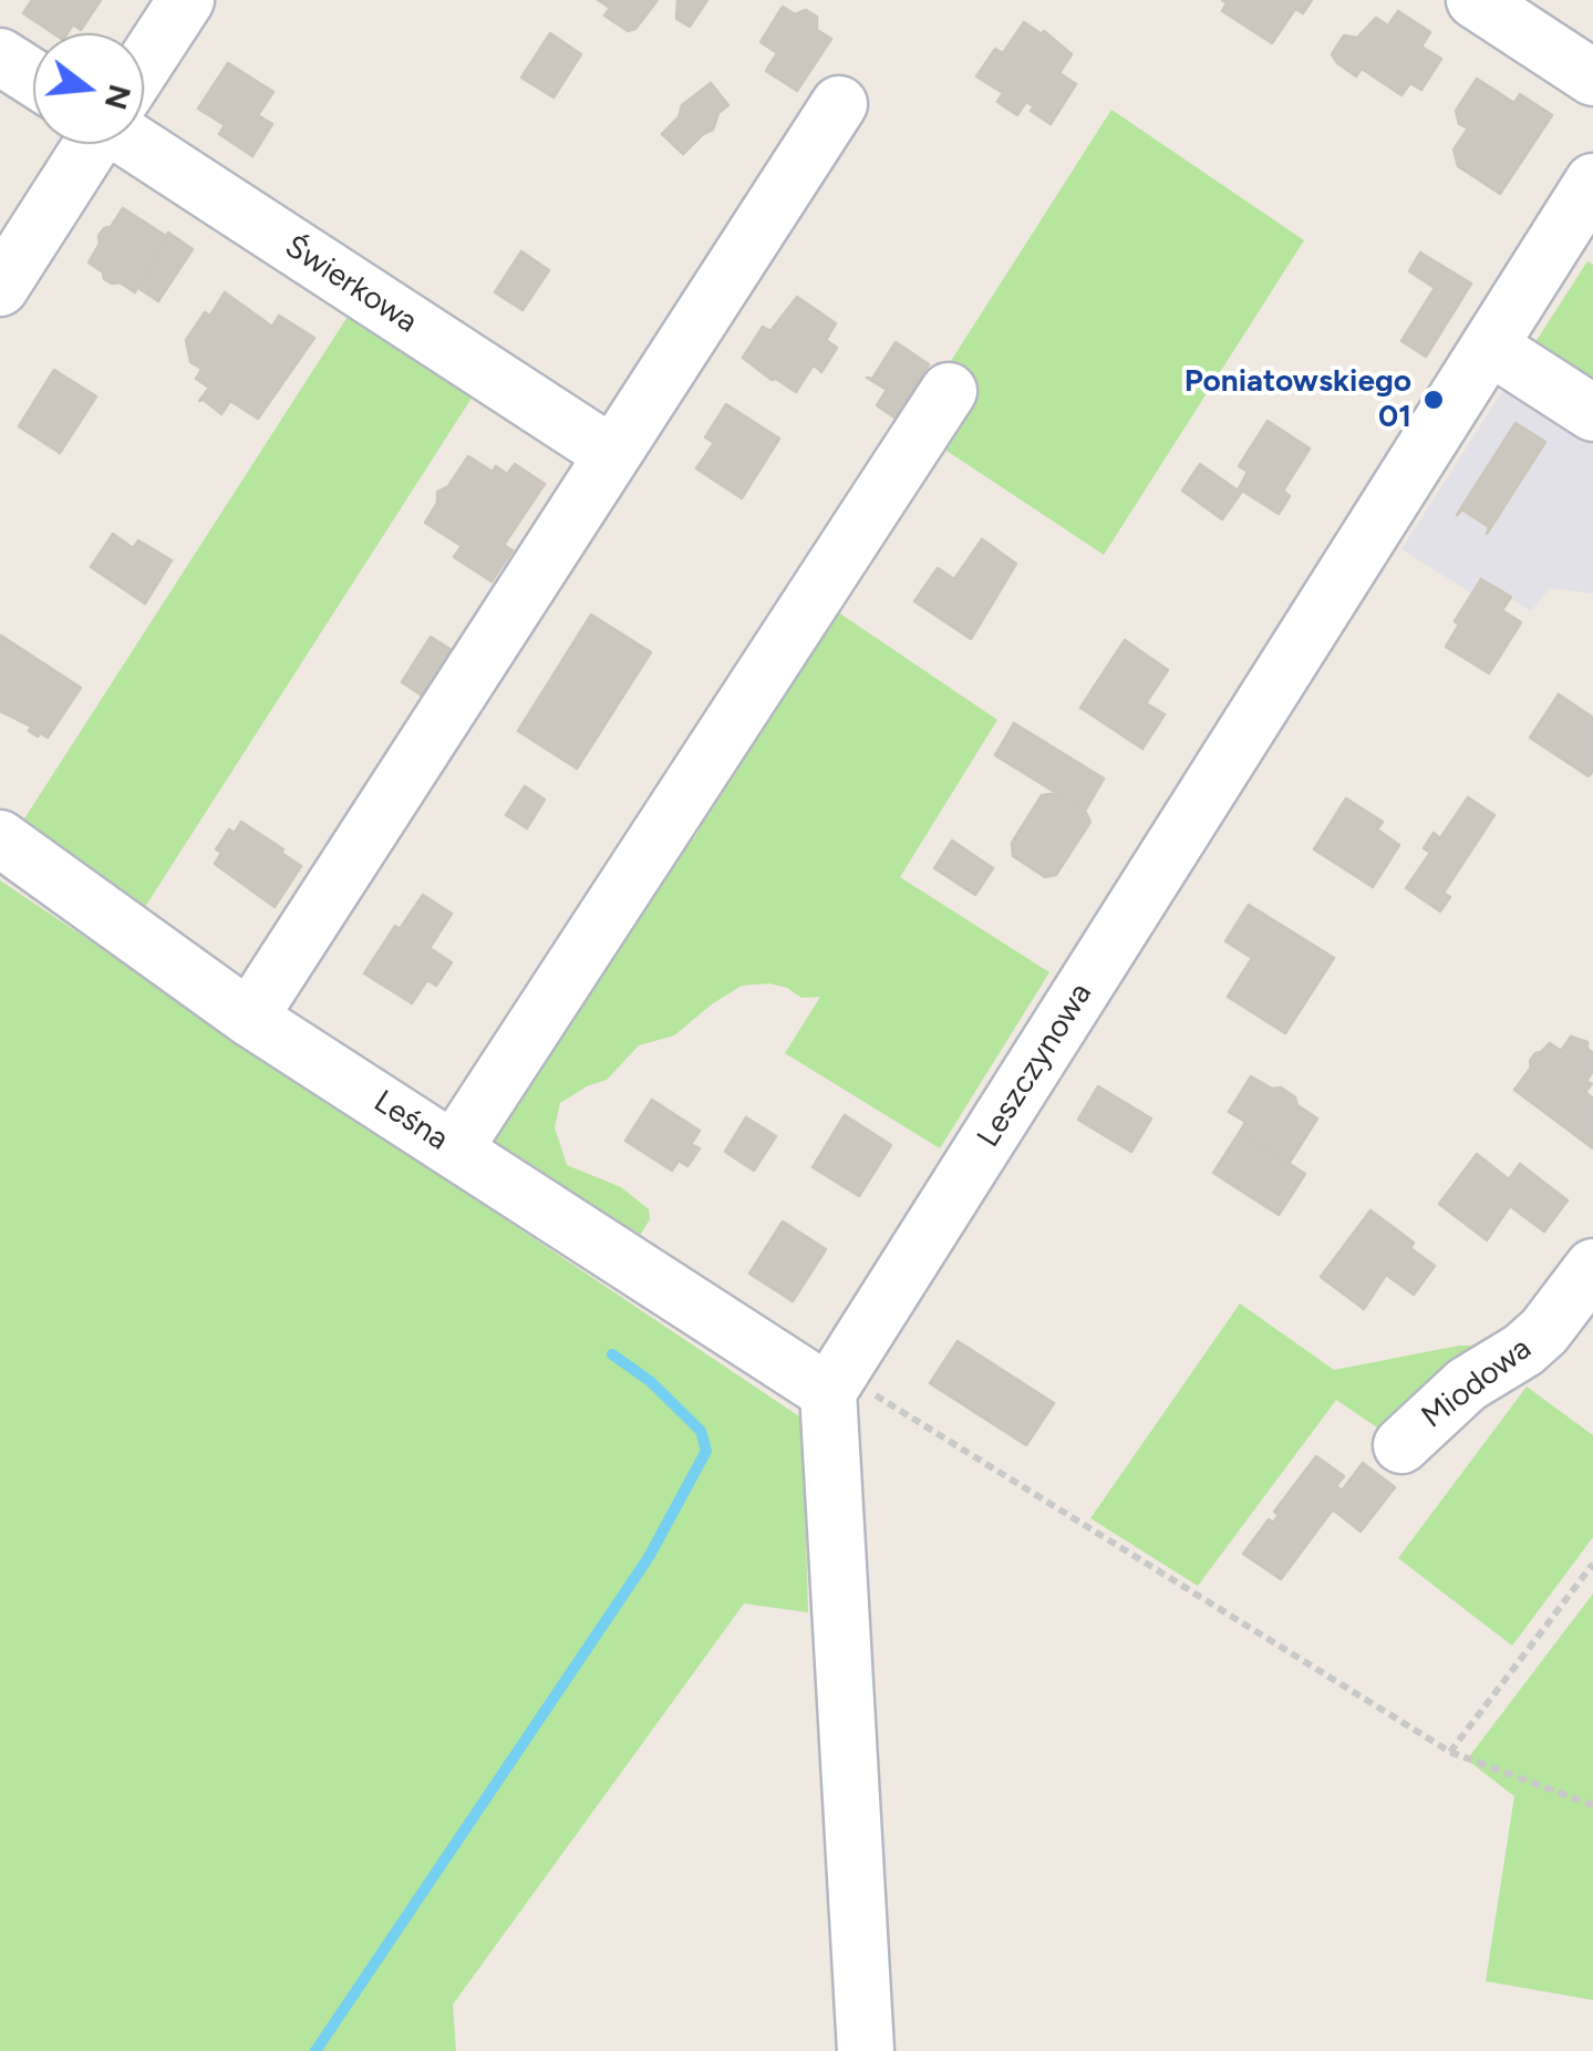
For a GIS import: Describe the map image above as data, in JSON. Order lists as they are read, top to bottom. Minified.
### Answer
{"streets":{"street":["Świerkowa","Leszczynowa","Leśna","Miodowa"]},"crossings":[["Leszczynowa","Leśna"]],"places":["Poniatowskiego 01"],"north":"right"}
